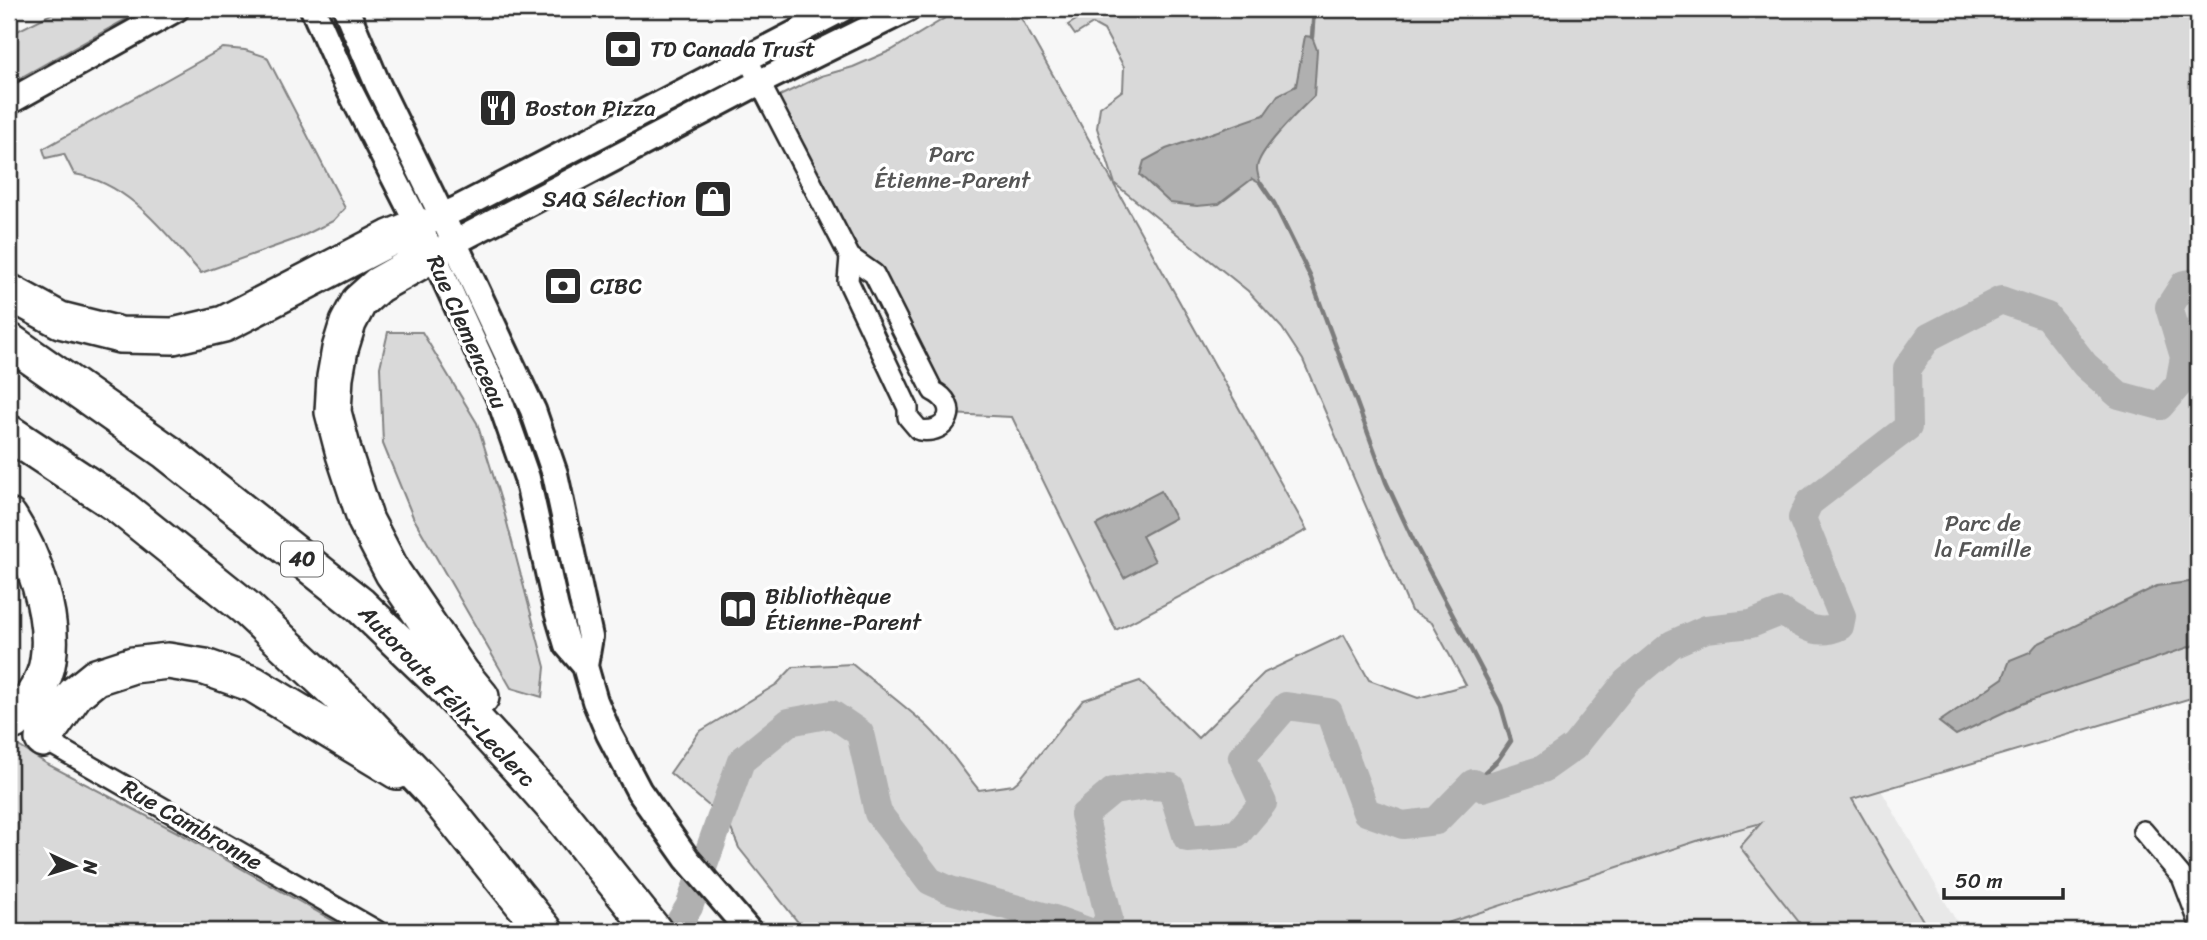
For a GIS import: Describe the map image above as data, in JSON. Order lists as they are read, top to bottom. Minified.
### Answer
{"streets":{"highway":["40","Autoroute Félix-Leclerc"],"street":["Rue Clemenceau","Rue Cambronne"]},"parks":["Parc Étienne-Parent","Parc de la Famille"],"places":{"bank":["TD Canada Trust","CIBC"],"restaurant":["Boston Pizza"],"shop":["SAQ Sélection"],"library":["Bibliothèque Étienne-Parent"]},"scale_bar":"50 m","north":"right"}
